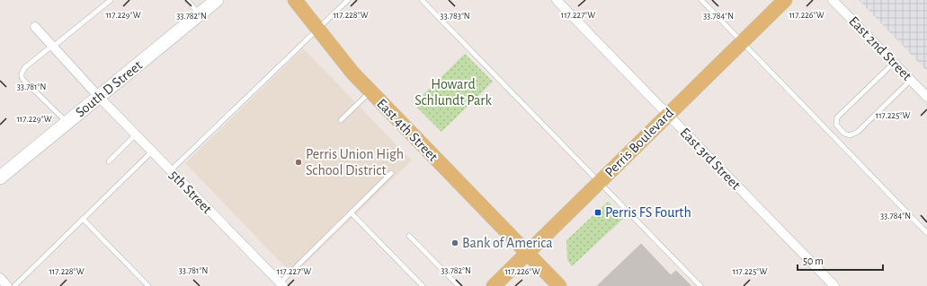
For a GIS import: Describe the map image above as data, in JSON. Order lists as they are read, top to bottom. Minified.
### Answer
{"streets":{"main road":["South D Street","East 4th Street","Perris Boulevard"],"street":["East 2nd Street","East 3rd Street","5th Street"]},"crossings":[["South D Street","5th Street"],["East 4th Street","Perris Boulevard"],["Perris Boulevard","East 3rd Street"]],"parks":["Howard Schlundt Park"],"places":{"other":["Perris Union High School District","Bank of America"],"transit":["Perris FS Fourth"]},"scale_bar":"50 m","coordinates":["117.229°W","117.228°W","117.227°W","117.226°W","33.782°N","33.783°N","33.784°N","33.781°N","117.225°W"]}
